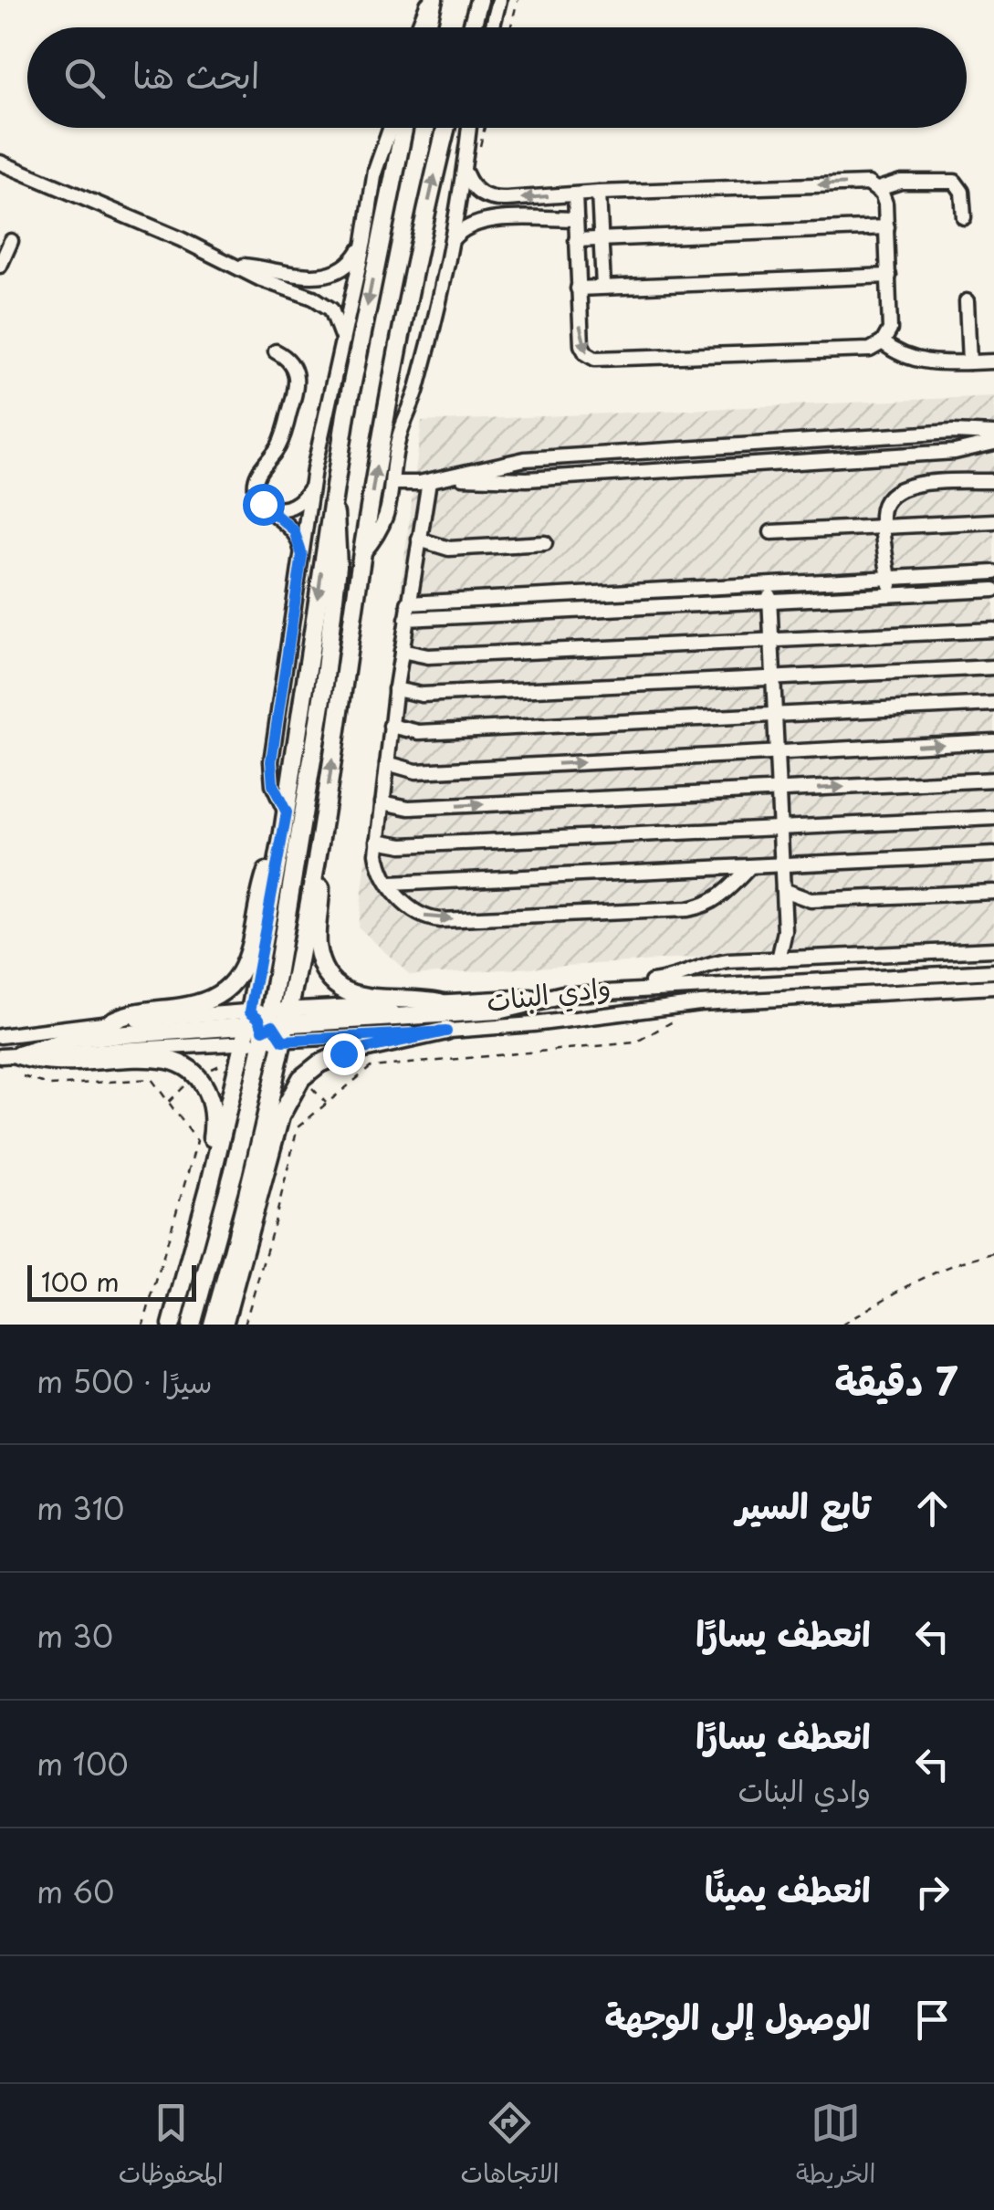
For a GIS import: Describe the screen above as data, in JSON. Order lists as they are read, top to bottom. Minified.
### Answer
{"streets":{"street":["وادي البنات"]},"scale_bar":"100 m","page":{"search":"ابحث هنا","scale":"100 m","heading":["7 دقيقة","سيرًا · 500 m"],"list":[["تابع السير","310 m"],["انعطف يسارًا","30 m"],["انعطف يسارًا","وادي البنات","100 m"],["انعطف يمينًا","60 m"],"الوصول إلى الوجهة"],"nav":["الخريطة","الاتجاهات","المحفوظات"]}}
